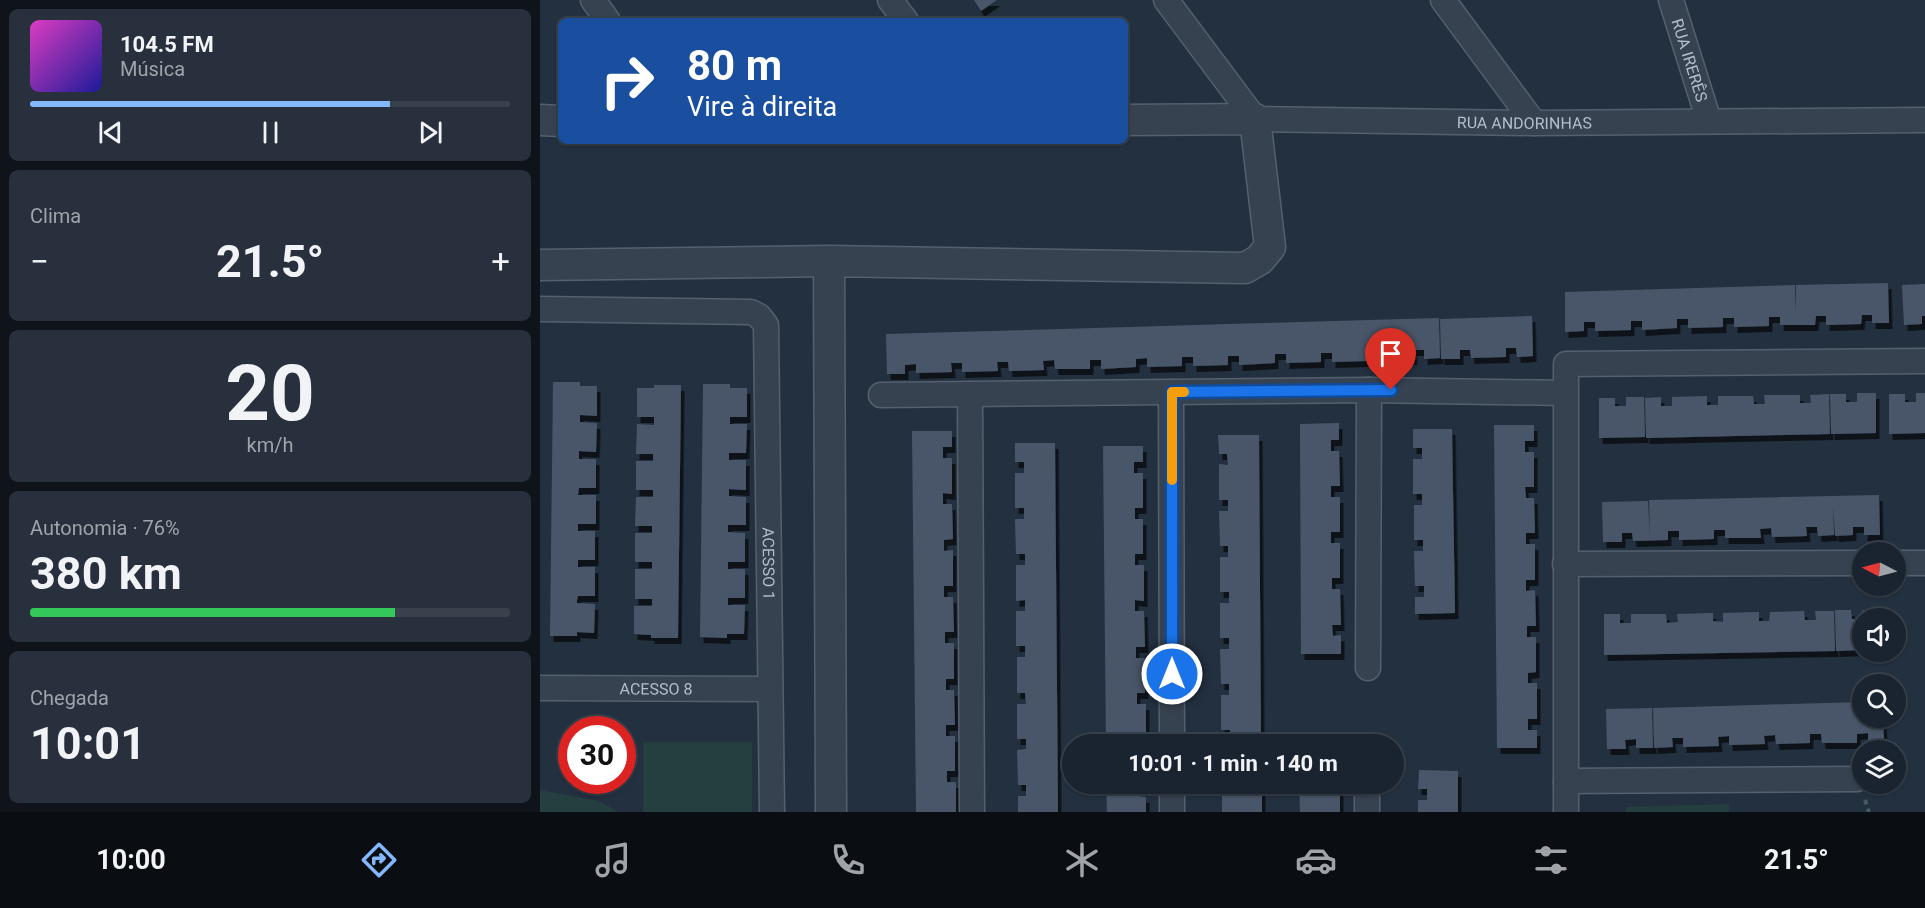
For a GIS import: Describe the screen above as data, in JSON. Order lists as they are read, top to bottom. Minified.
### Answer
{"streets":{"street":["RUA IRERÊS","RUA ANDORINHAS","ACESSO 1","ACESSO 8"]},"crossings":[["RUA IRERÊS","RUA ANDORINHAS"],["ACESSO 1","ACESSO 8"]],"north":"left","page":{"turn":["80 m","Vire à direita"],"song":["104.5 FM","Música"],"tile":["Clima",["20","km/h"],["Autonomia · 76%","380 km"],["Chegada","10:01"]],"heat":["−","21.5°","+"],"limit":"30","trip":"10:01 · 1 min · 140 m","tabs":["10:00","21.5°"]}}
